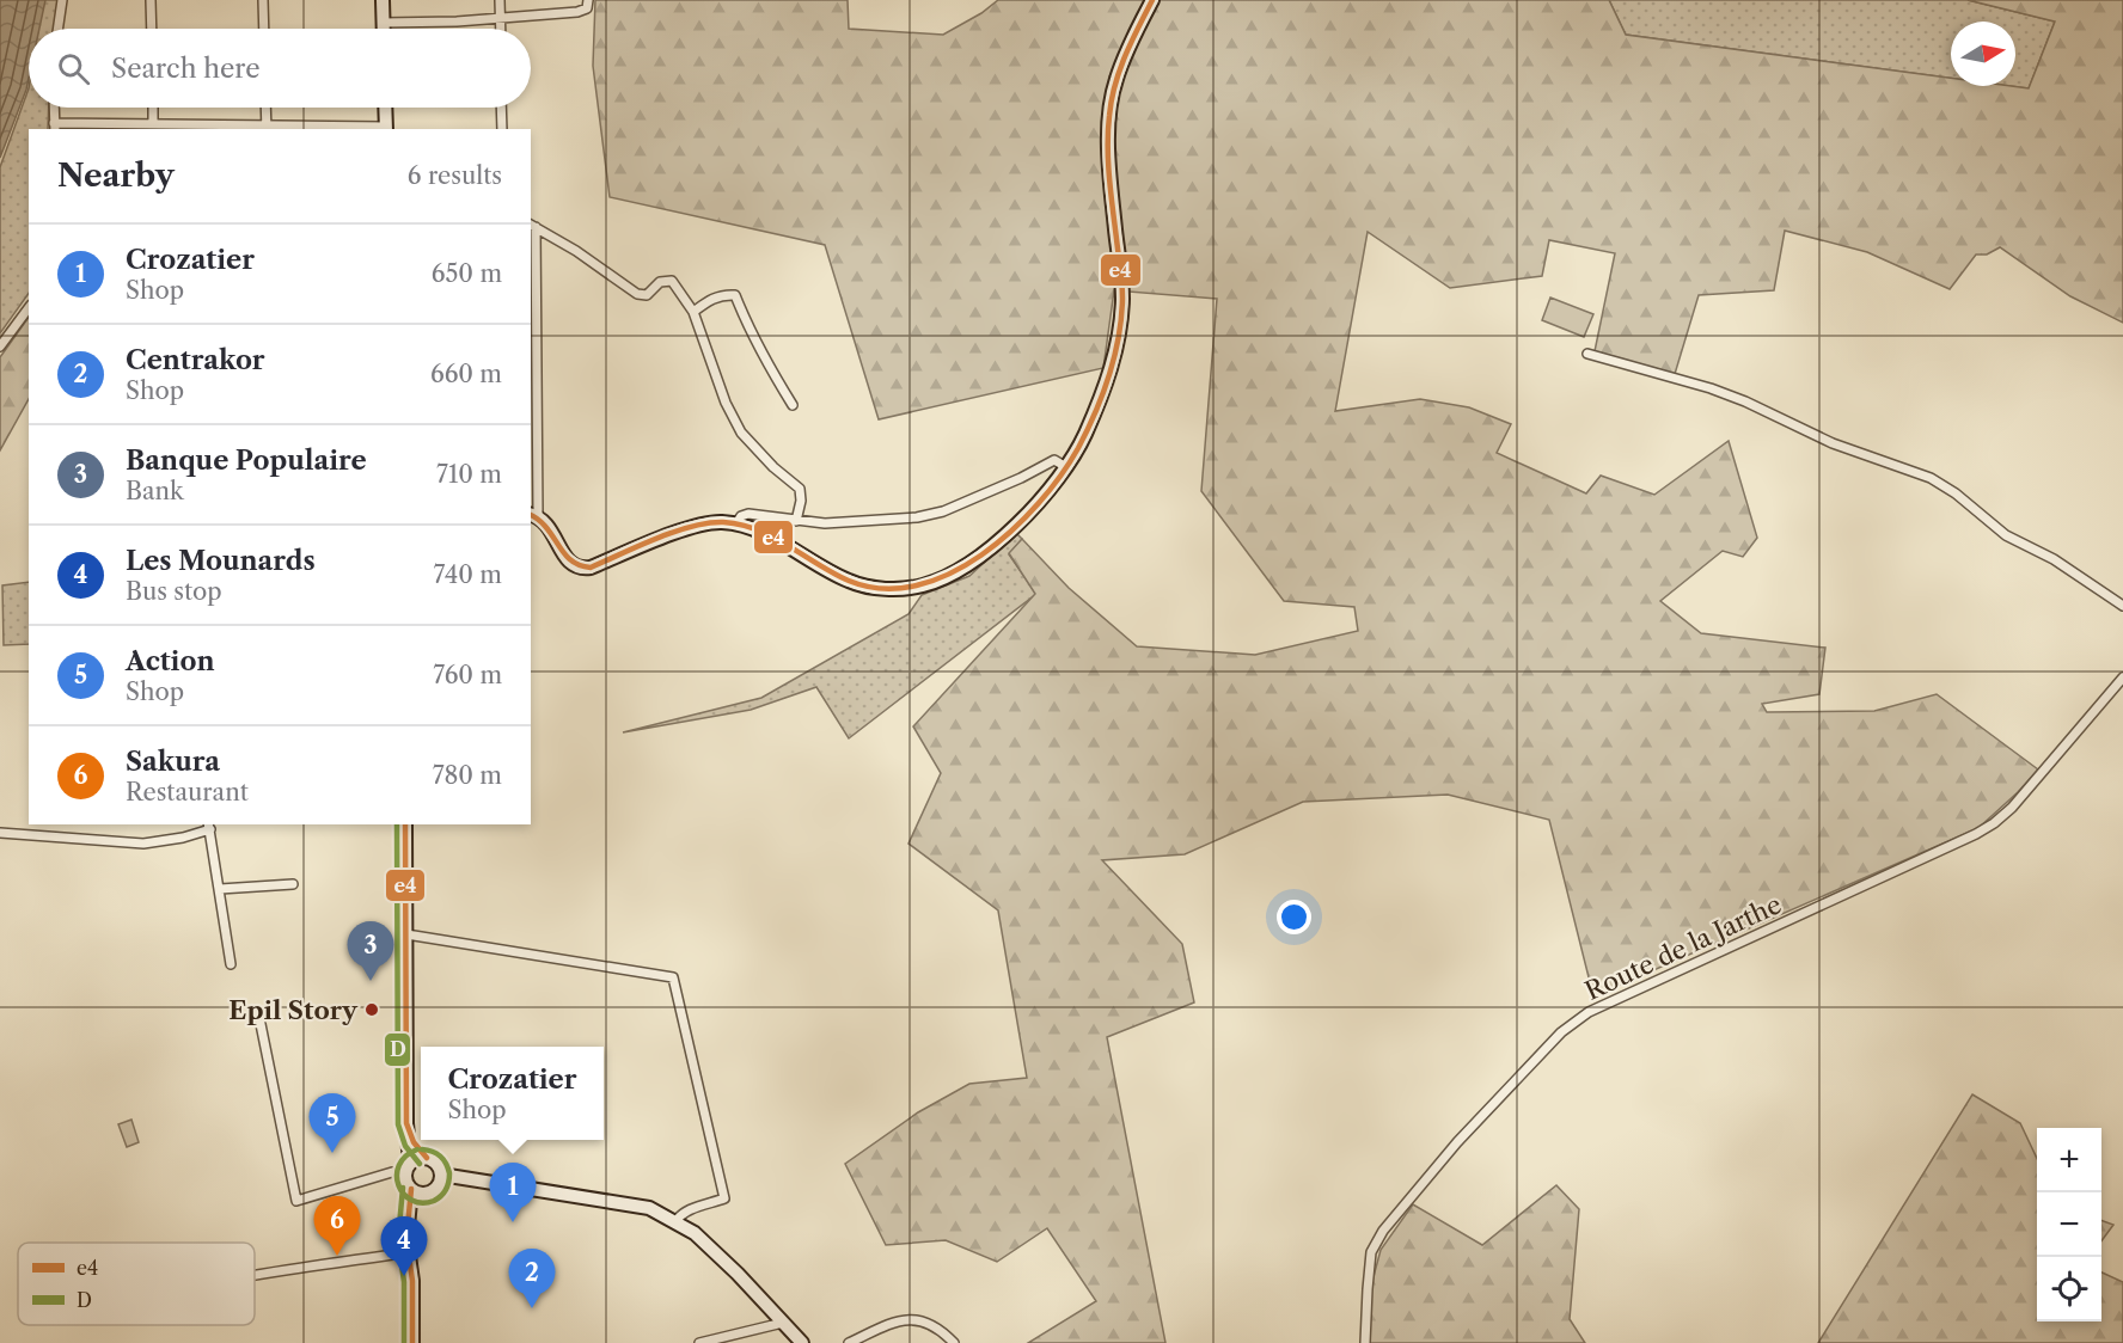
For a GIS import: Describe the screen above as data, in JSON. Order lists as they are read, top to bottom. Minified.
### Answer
{"streets":{"street":["Route de la Jarthe"]},"places":["Epil Story"],"lines":["transit line e4","transit line D"],"legend":["e4","D"],"north":"right","page":{"search":"Search here","heading":["Nearby","6 results"],"list":[{"mark":"1","name":"Crozatier","note":"Shop","value":"650 m"},{"mark":"2","name":"Centrakor","note":"Shop","value":"660 m"},{"mark":"3","name":"Banque Populaire","note":"Bank","value":"710 m"},{"mark":"4","name":"Les Mounards","note":"Bus stop","value":"740 m"},{"mark":"5","name":"Action","note":"Shop","value":"760 m"},{"mark":"6","name":"Sakura","note":"Restaurant","value":"780 m"}],"pins":["3","5","1","6","4","2"],"popup":["Crozatier","Shop"],"map_buttons":["+","−"]}}
